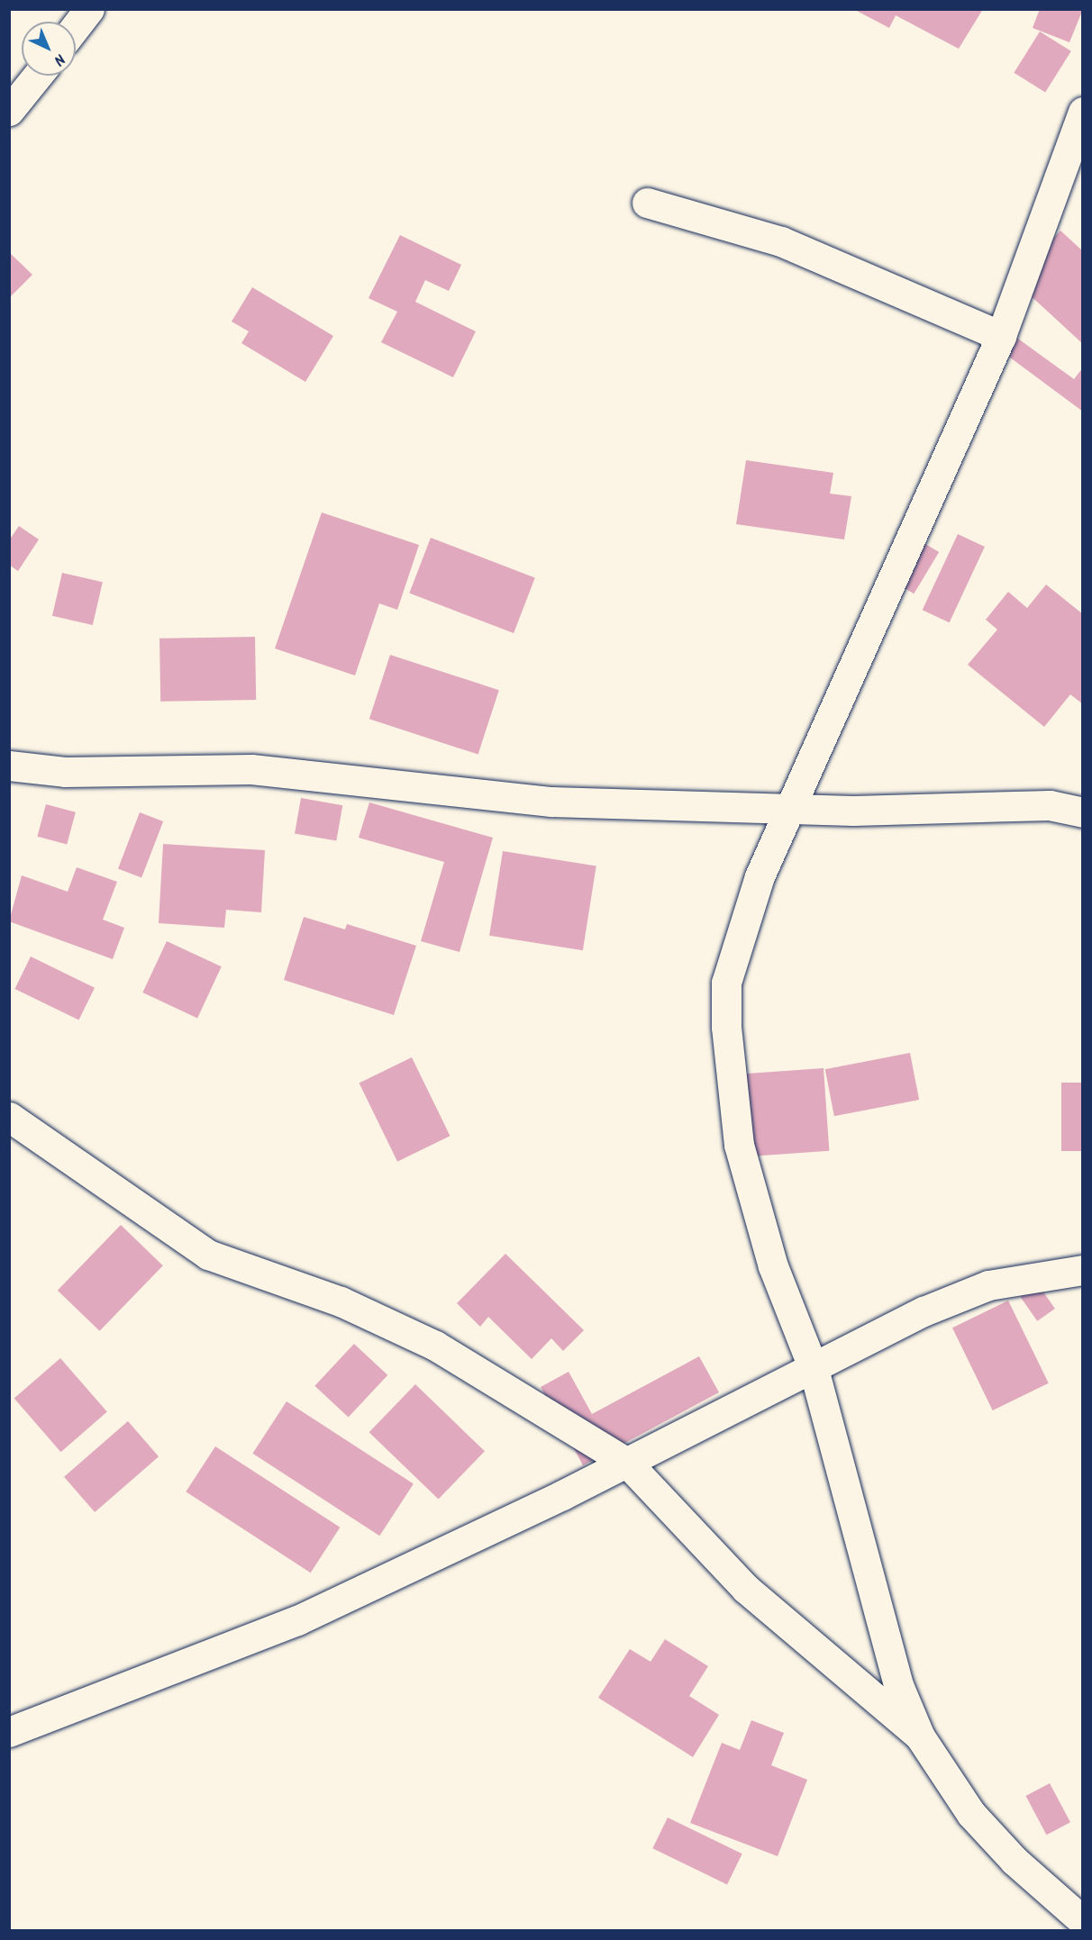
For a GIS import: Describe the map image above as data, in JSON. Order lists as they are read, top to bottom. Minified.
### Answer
{"north":"bottom right"}
